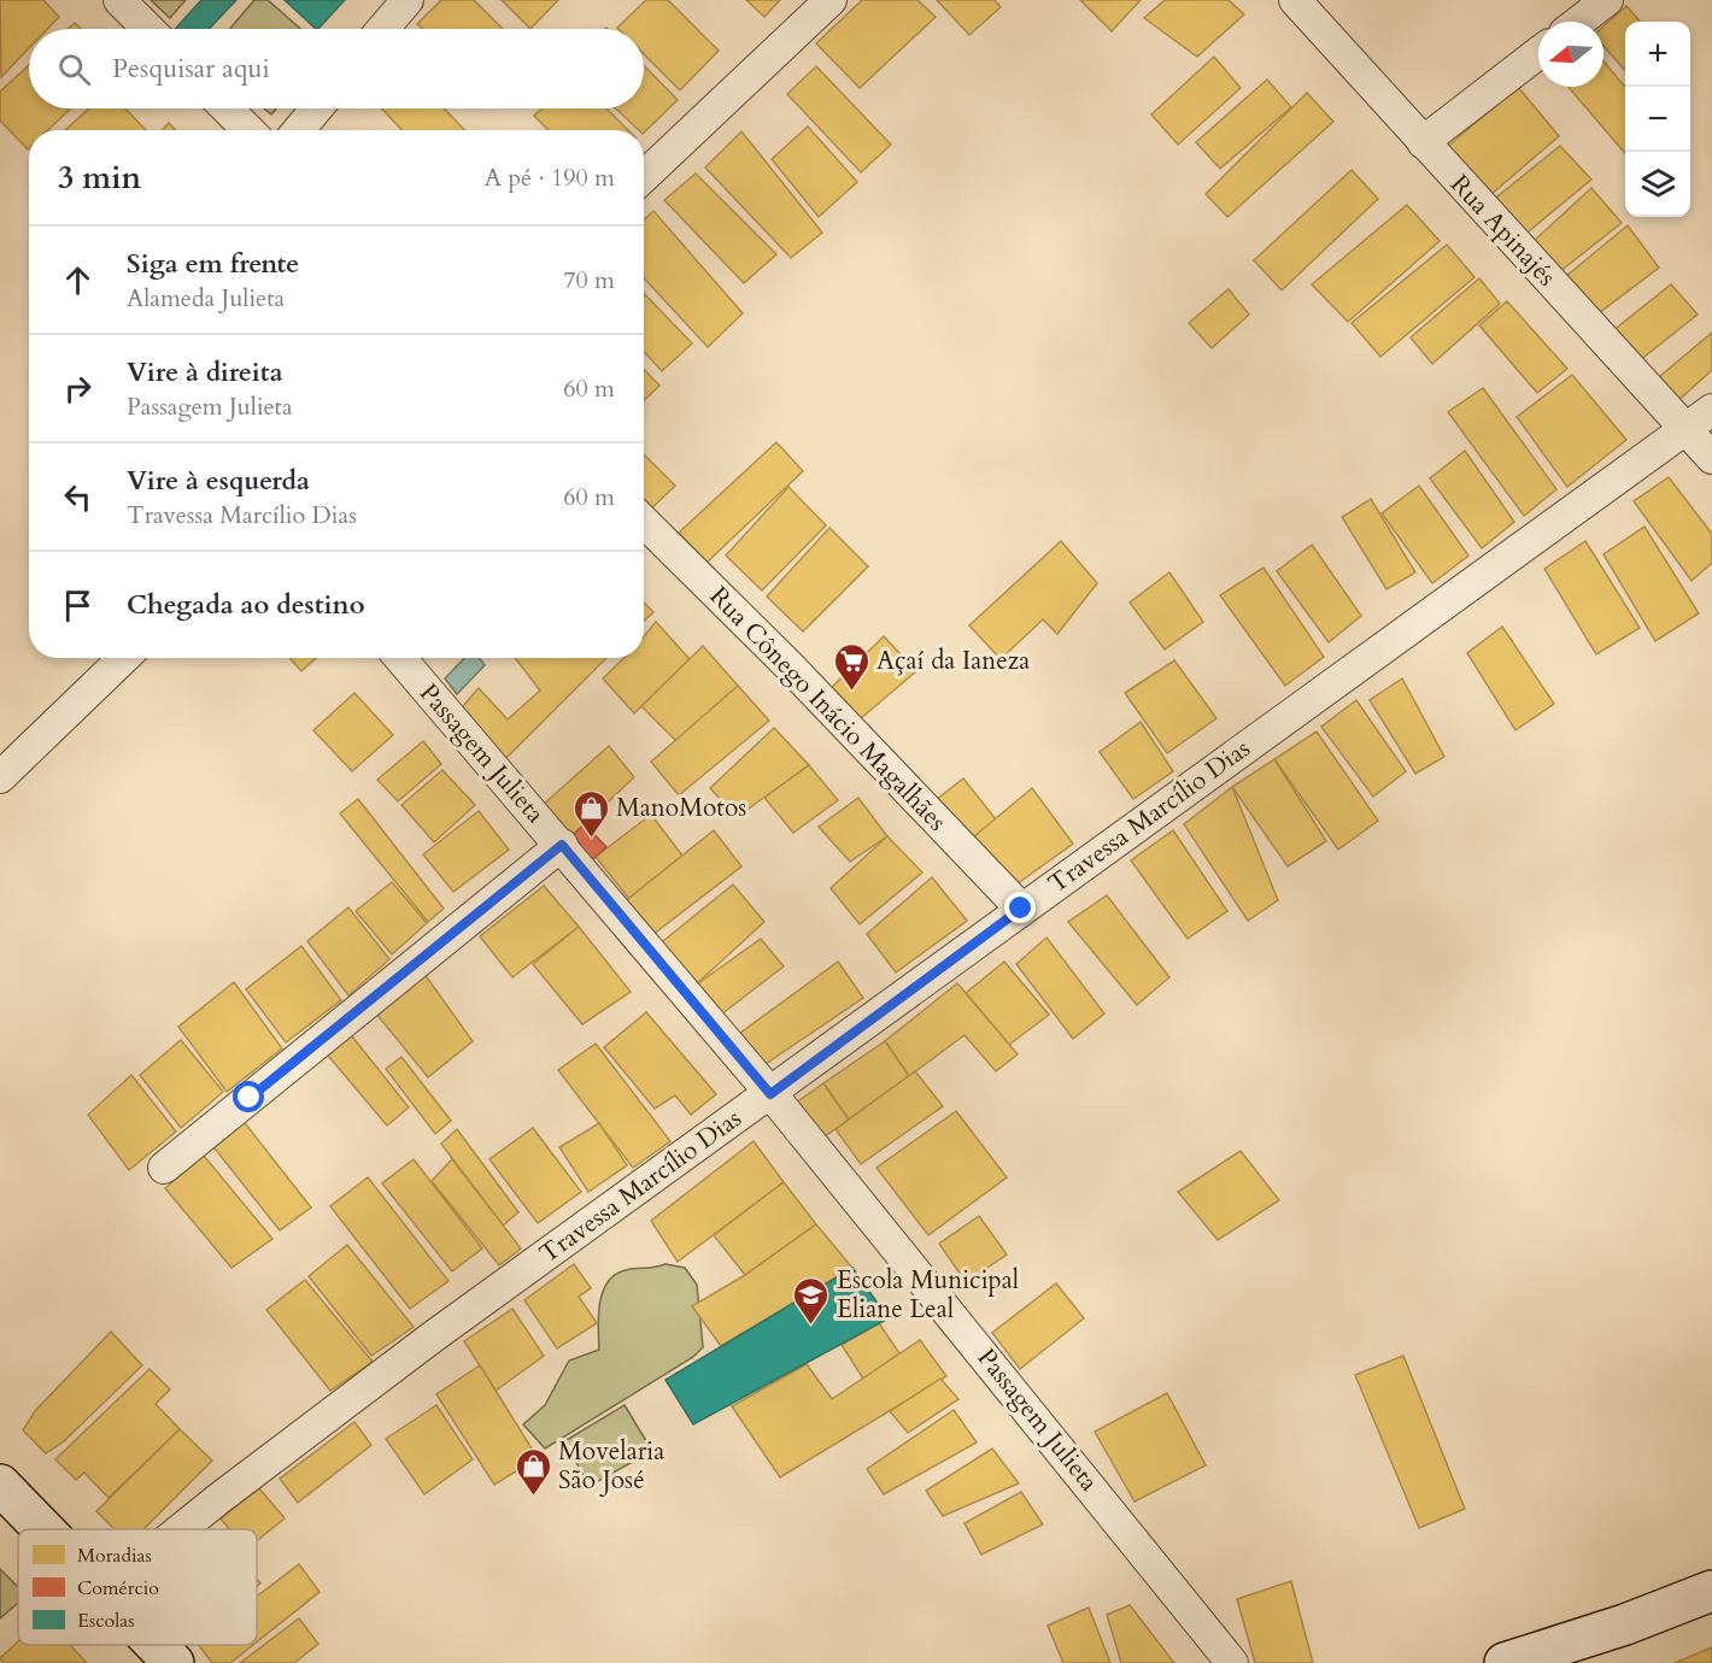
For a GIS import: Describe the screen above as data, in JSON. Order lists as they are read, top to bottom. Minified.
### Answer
{"streets":{"street":["Rua Apinajés","Rua Cônego Inácio Magalhães","Passagem Julieta","Travessa Marcílio Dias"]},"crossings":[["Rua Apinajés","Travessa Marcílio Dias"],["Rua Cônego Inácio Magalhães","Travessa Marcílio Dias"],["Passagem Julieta","Travessa Marcílio Dias"]],"places":{"supermarket":["Açaí da Ianeza"],"shop":["ManoMotos","Movelaria São José"],"school or university":["Escola Municipal Eliane Leal"]},"legend":["Moradias","Comércio","Escolas"],"north":"left","page":{"map_buttons":["+","−"],"search":"Pesquisar aqui","heading":["3 min","A pé · 190 m"],"list":[["Siga em frente","Alameda Julieta","70 m"],["Vire à direita","Passagem Julieta","60 m"],["Vire à esquerda","Travessa Marcílio Dias","60 m"],"Chegada ao destino"]}}
